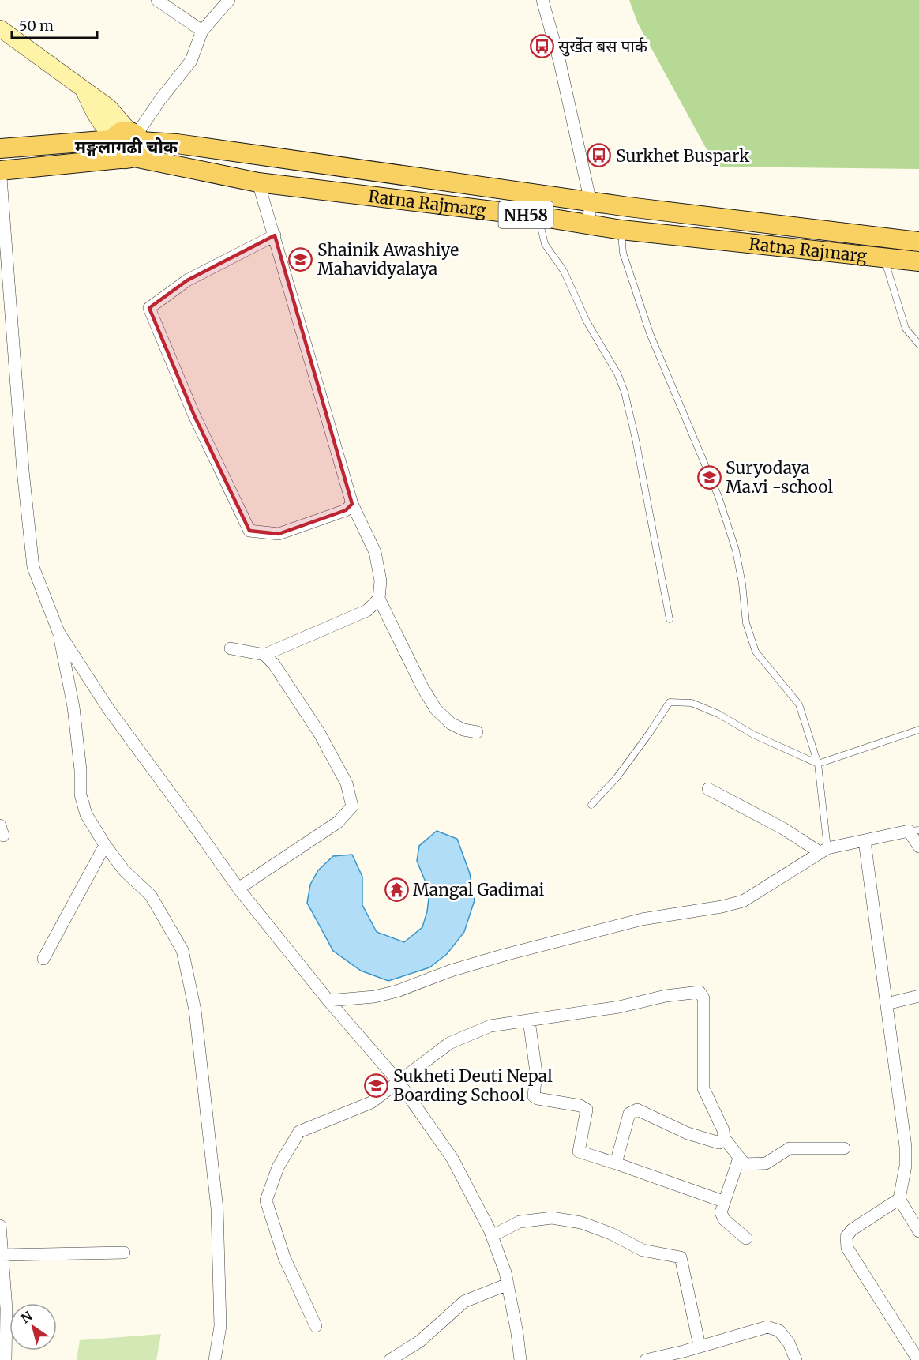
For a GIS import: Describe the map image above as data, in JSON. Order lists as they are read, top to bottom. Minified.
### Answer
{"streets":{"main road":["Ratna Rajmarg","NH58"]},"districts":["मङ्गलागढी चोक"],"places":{"bus stop":["सुर्खेत बस पार्क","Surkhet Buspark"],"school or university":["Shainik Awashiye Mahavidyalaya","Suryodaya Ma.vi -school","Sukheti Deuti Nepal Boarding School"],"temple":["Mangal Gadimai"]},"scale_bar":"50 m","north":"top left"}
